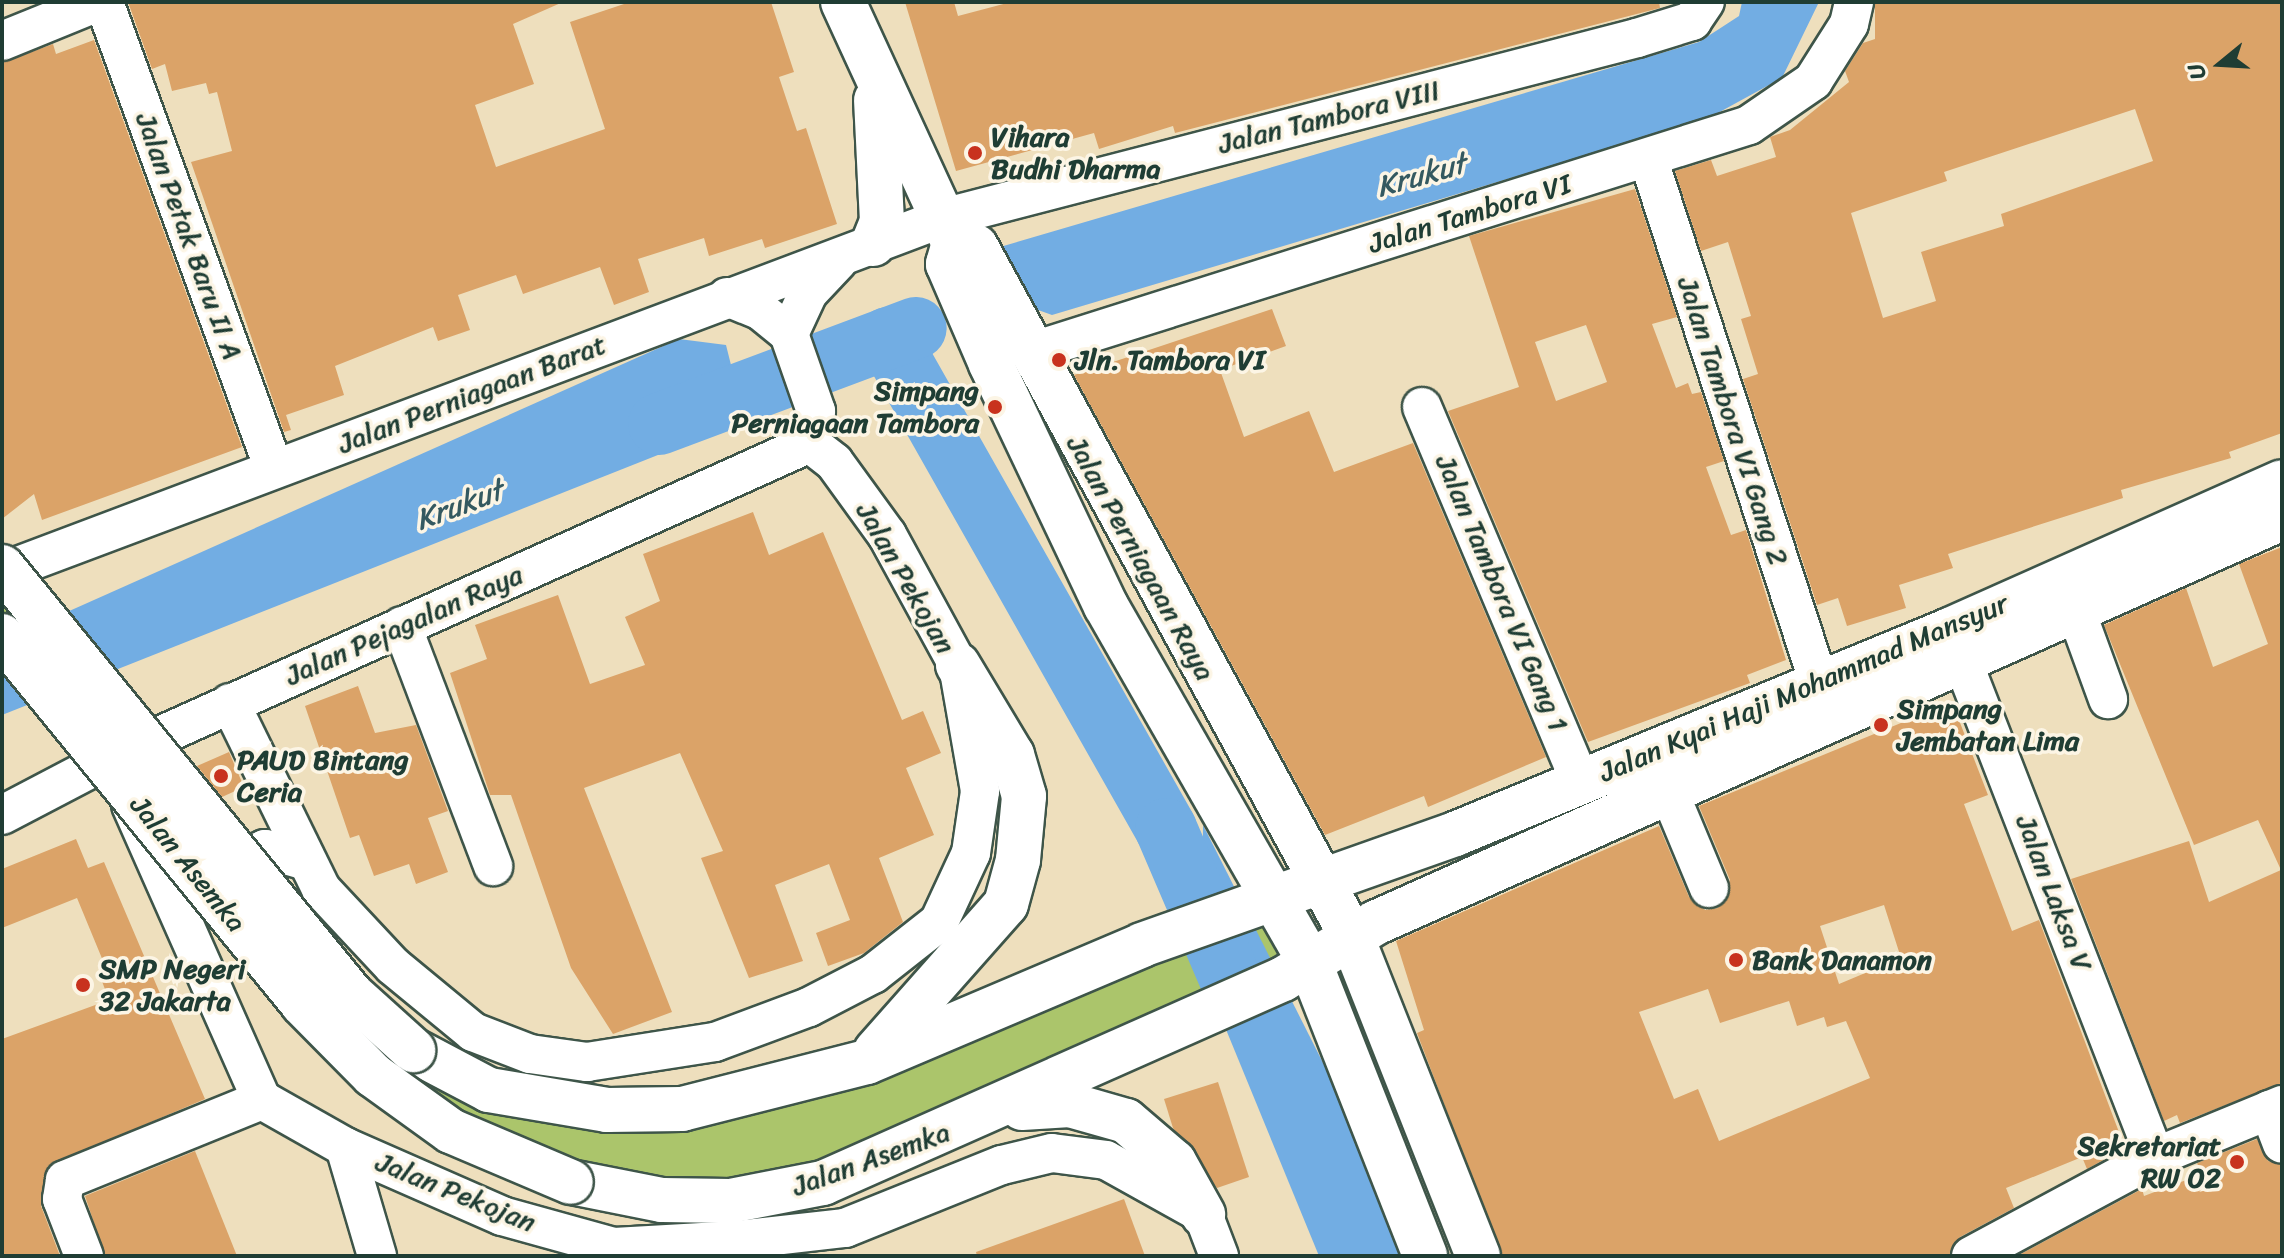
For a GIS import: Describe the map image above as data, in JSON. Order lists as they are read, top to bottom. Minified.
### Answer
{"streets":{"main road":["Jalan Perniagaan Raya","Jalan Kyai Haji Mohammad Mansyur","Jalan Asemka"],"street":["Jalan Tambora VIII","Jalan Tambora VI","Jalan Petak Baru II A","Jalan Perniagaan Barat","Jalan Tambora VI Gang 2","Jalan Pekojan","Jalan Tambora VI Gang 1","Jalan Pejagalan Raya","Jalan Laksa V"]},"crossings":[["Jalan Tambora VIII","Jalan Perniagaan Barat"],["Jalan Tambora VIII","Jalan Perniagaan Raya"],["Jalan Tambora VI","Jalan Tambora VI Gang 2"],["Jalan Tambora VI","Jalan Perniagaan Raya"],["Jalan Petak Baru II A","Jalan Perniagaan Barat"],["Jalan Perniagaan Barat","Jalan Perniagaan Raya"],["Jalan Perniagaan Barat","Jalan Asemka"],["Jalan Tambora VI Gang 2","Jalan Kyai Haji Mohammad Mansyur"],["Jalan Perniagaan Raya","Jalan Kyai Haji Mohammad Mansyur"],["Jalan Perniagaan Raya","Jalan Asemka"],["Jalan Pekojan","Jalan Pejagalan Raya"],["Jalan Tambora VI Gang 1","Jalan Kyai Haji Mohammad Mansyur"],["Jalan Kyai Haji Mohammad Mansyur","Jalan Asemka"],["Jalan Kyai Haji Mohammad Mansyur","Jalan Laksa V"]],"water":["Krukut"],"places":["Vihara Budhi Dharma","Jln. Tambora VI","Simpang Perniagaan Tambora","Simpang Jembatan Lima","PAUD Bintang Ceria","Bank Danamon","SMP Negeri 32 Jakarta","Sekretariat RW 02"],"north":"left"}
